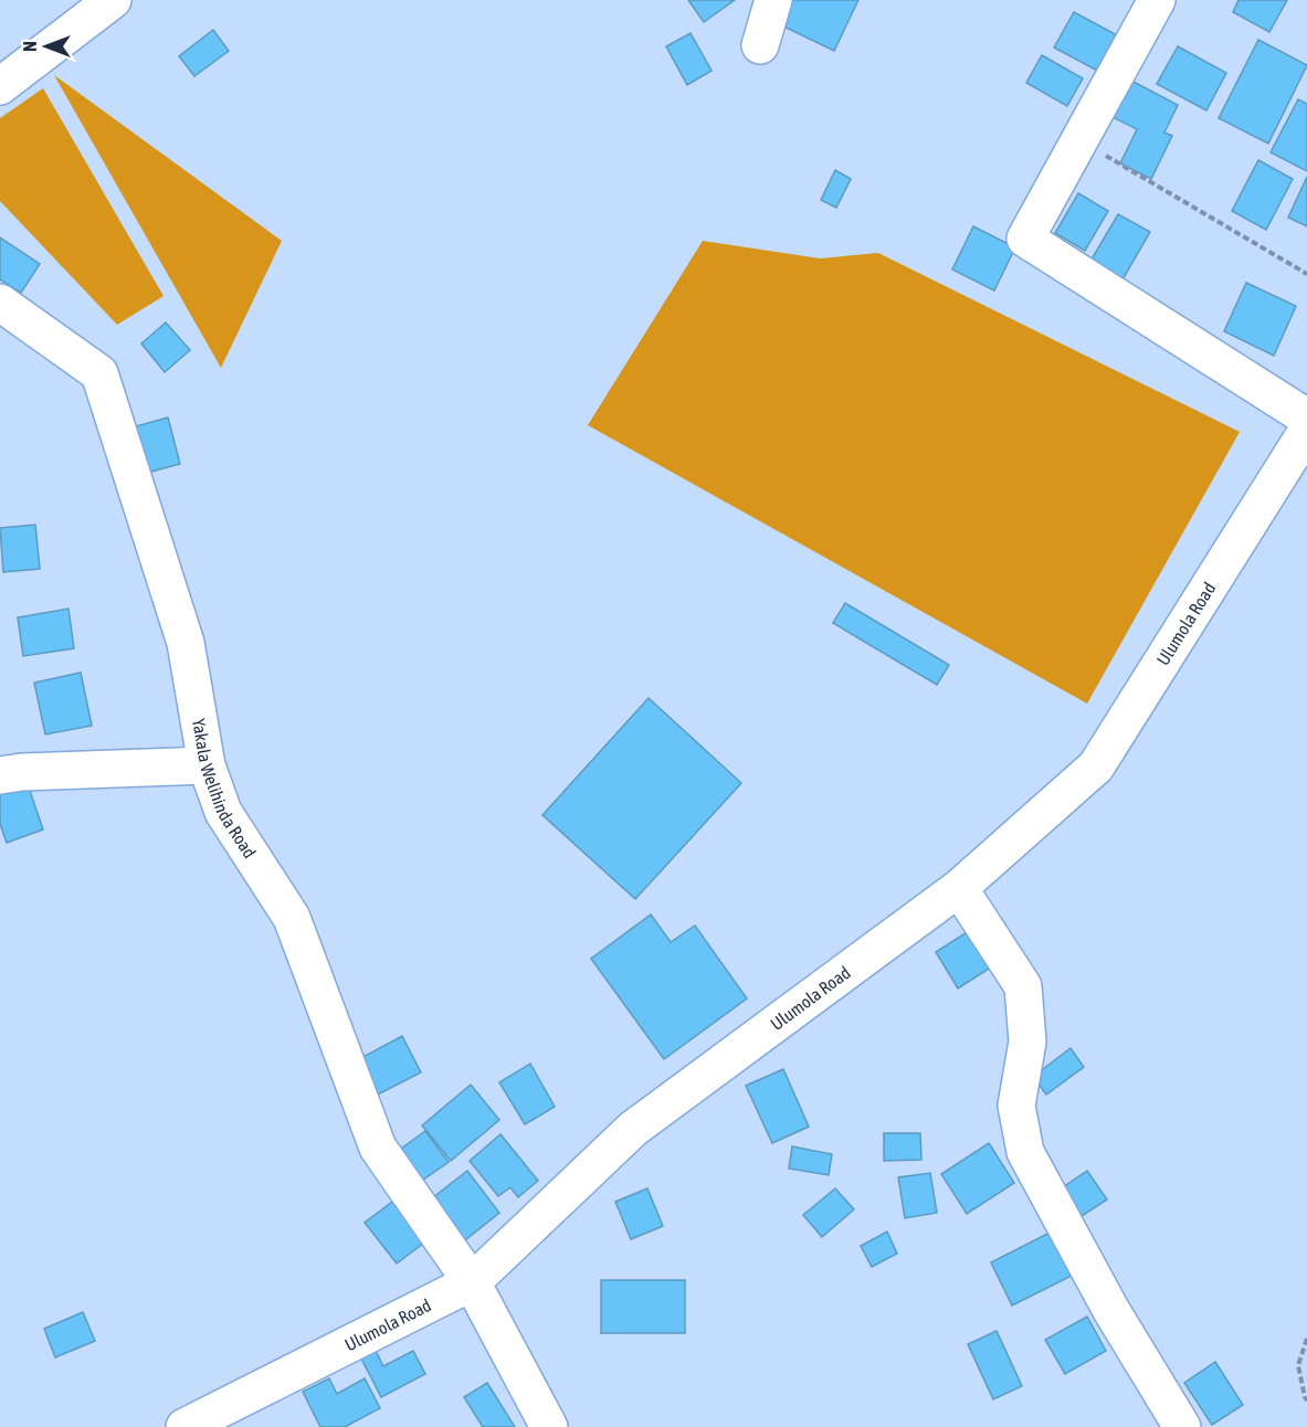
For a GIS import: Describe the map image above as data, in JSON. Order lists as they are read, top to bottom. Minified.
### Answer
{"streets":{"street":["Ulumola Road","Yakala Welihinda Road"]},"crossings":[["Ulumola Road","Yakala Welihinda Road"]],"north":"left"}
